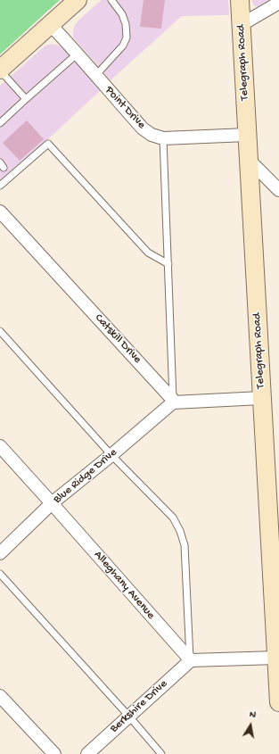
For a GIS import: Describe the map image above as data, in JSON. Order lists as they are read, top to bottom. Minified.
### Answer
{"streets":{"main road":["Telegraph Road"],"street":["Point Drive","Catskill Drive","Blue Ridge Drive","Alleghany Avenue","Berkshire Drive"]},"crossings":[["Telegraph Road","Point Drive"],["Catskill Drive","Blue Ridge Drive"],["Blue Ridge Drive","Alleghany Avenue"],["Alleghany Avenue","Berkshire Drive"]],"north":"top"}
